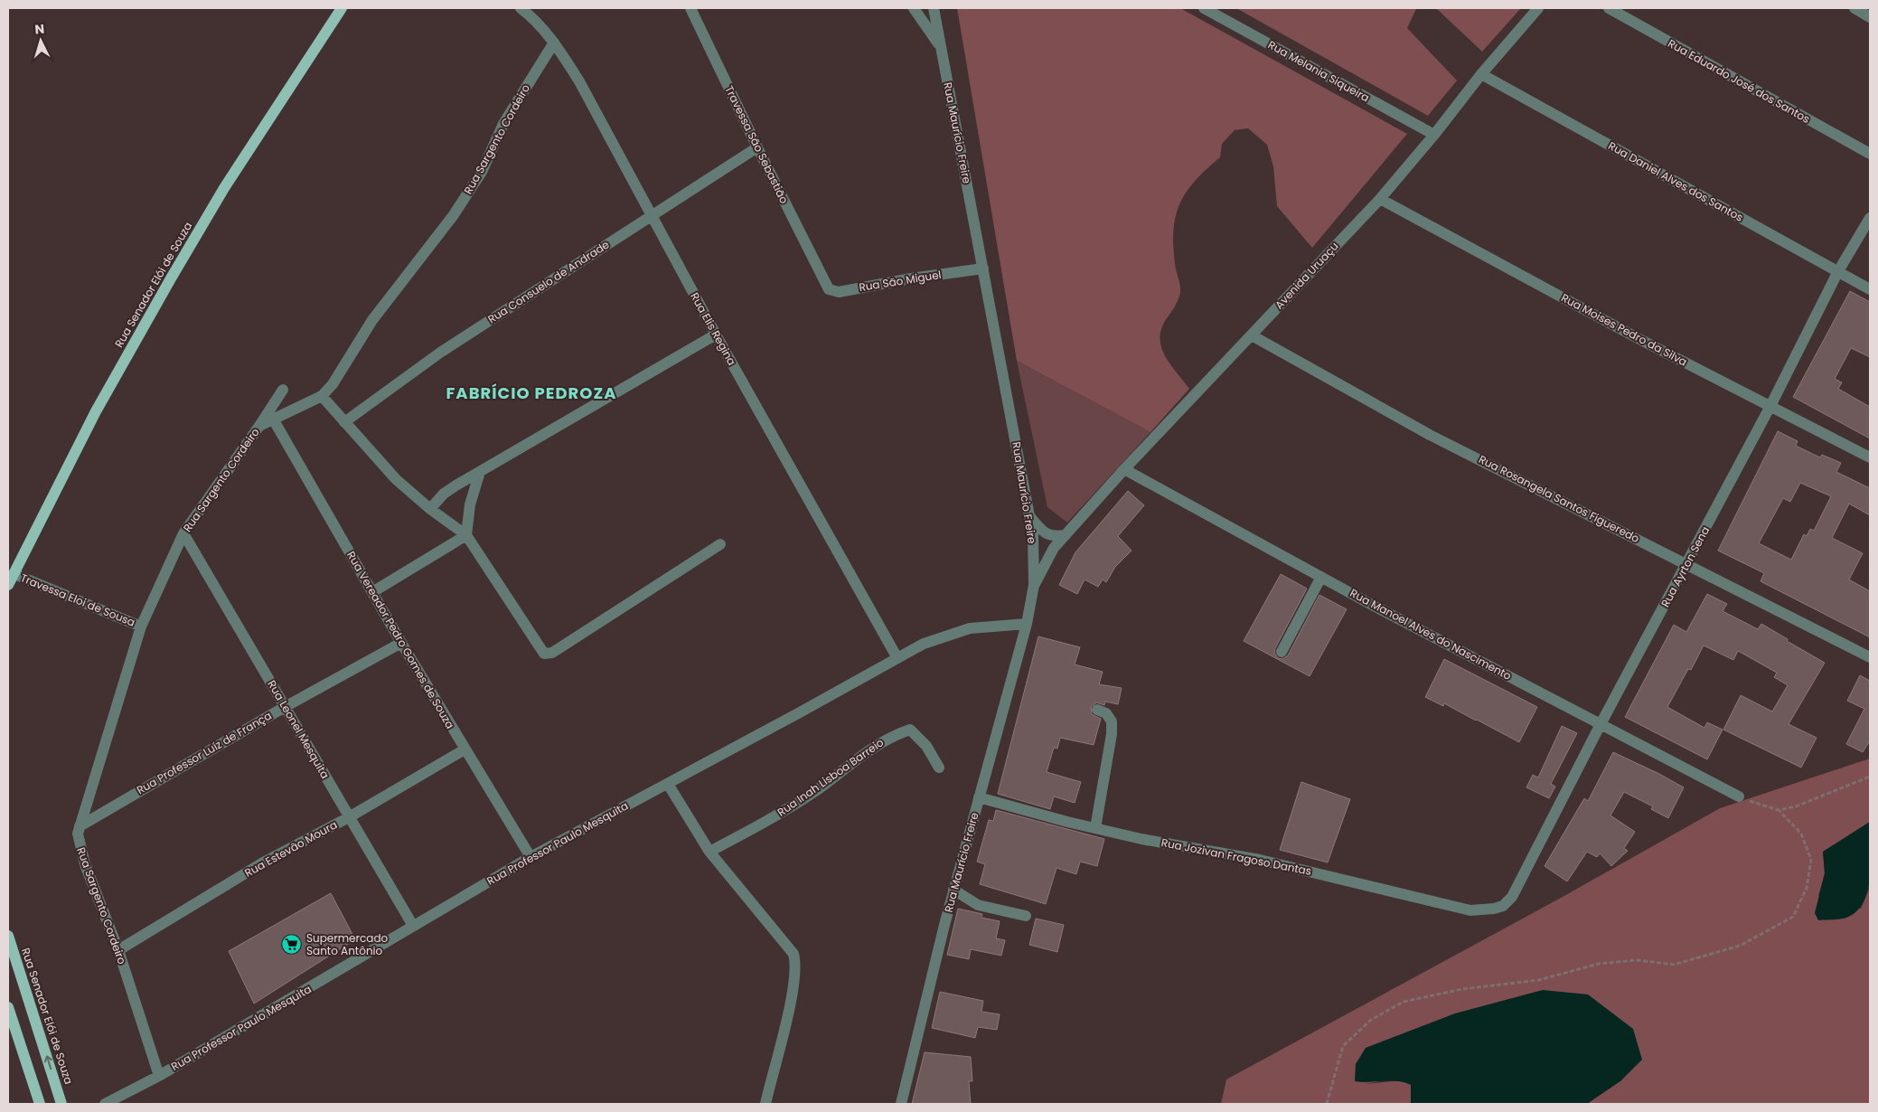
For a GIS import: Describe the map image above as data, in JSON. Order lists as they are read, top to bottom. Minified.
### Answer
{"streets":{"main road":["Rua Senador Elói de Souza"],"street":["Rua Melania Siqueira","Rua Eduardo José dos Santos","Rua Maurício Freire","Rua Sargento Cordeiro","Travessa São Sebastião","Rua Daniel Alves dos Santos","Avenida Uruaçu","Rua São Miguel","Rua Consuelo de Andrade","Rua Elis Regina","Rua Moises Pedro da Silva","Rua Rosangela Santos Figueredo","Rua Ayrton Sena","Travessa Eloi de Sousa","Rua Manoel Alves do Nascimento","Rua Vereador Pedro Gomes de Souza","Rua Leonel Mesquita","Rua Professor Luíz de França","Rua Inah Lisboa Barreio","Rua Professor Paulo Mesquita","Rua Estevão Moura","Rua Jozivan Fragoso Dantas"]},"crossings":[["Rua Melania Siqueira","Avenida Uruaçu"],["Rua Maurício Freire","Avenida Uruaçu"],["Rua Maurício Freire","Rua São Miguel"],["Rua Maurício Freire","Rua Professor Paulo Mesquita"],["Rua Maurício Freire","Rua Jozivan Fragoso Dantas"],["Rua Sargento Cordeiro","Rua Elis Regina"],["Rua Sargento Cordeiro","Travessa Eloi de Sousa"],["Rua Sargento Cordeiro","Rua Vereador Pedro Gomes de Souza"],["Rua Sargento Cordeiro","Rua Leonel Mesquita"],["Rua Sargento Cordeiro","Rua Professor Luíz de França"],["Rua Sargento Cordeiro","Rua Professor Paulo Mesquita"],["Rua Sargento Cordeiro","Rua Estevão Moura"],["Travessa São Sebastião","Rua São Miguel"],["Travessa São Sebastião","Rua Consuelo de Andrade"],["Rua Daniel Alves dos Santos","Avenida Uruaçu"],["Rua Daniel Alves dos Santos","Rua Ayrton Sena"],["Avenida Uruaçu","Rua Moises Pedro da Silva"],["Avenida Uruaçu","Rua Rosangela Santos Figueredo"],["Avenida Uruaçu","Rua Manoel Alves do Nascimento"],["Rua Consuelo de Andrade","Rua Elis Regina"],["Rua Senador Elói de Souza","Travessa Eloi de Sousa"],["Rua Elis Regina","Rua Professor Paulo Mesquita"],["Rua Moises Pedro da Silva","Rua Ayrton Sena"],["Rua Rosangela Santos Figueredo","Rua Ayrton Sena"],["Rua Ayrton Sena","Rua Manoel Alves do Nascimento"],["Rua Ayrton Sena","Rua Jozivan Fragoso Dantas"],["Rua Vereador Pedro Gomes de Souza","Rua Professor Luíz de França"],["Rua Vereador Pedro Gomes de Souza","Rua Professor Paulo Mesquita"],["Rua Vereador Pedro Gomes de Souza","Rua Estevão Moura"],["Rua Leonel Mesquita","Rua Professor Luíz de França"],["Rua Leonel Mesquita","Rua Professor Paulo Mesquita"],["Rua Leonel Mesquita","Rua Estevão Moura"]],"districts":["FABRÍCIO PEDROZA"],"places":{"supermarket":["Supermercado Santo Antônio"]},"north":"top"}
